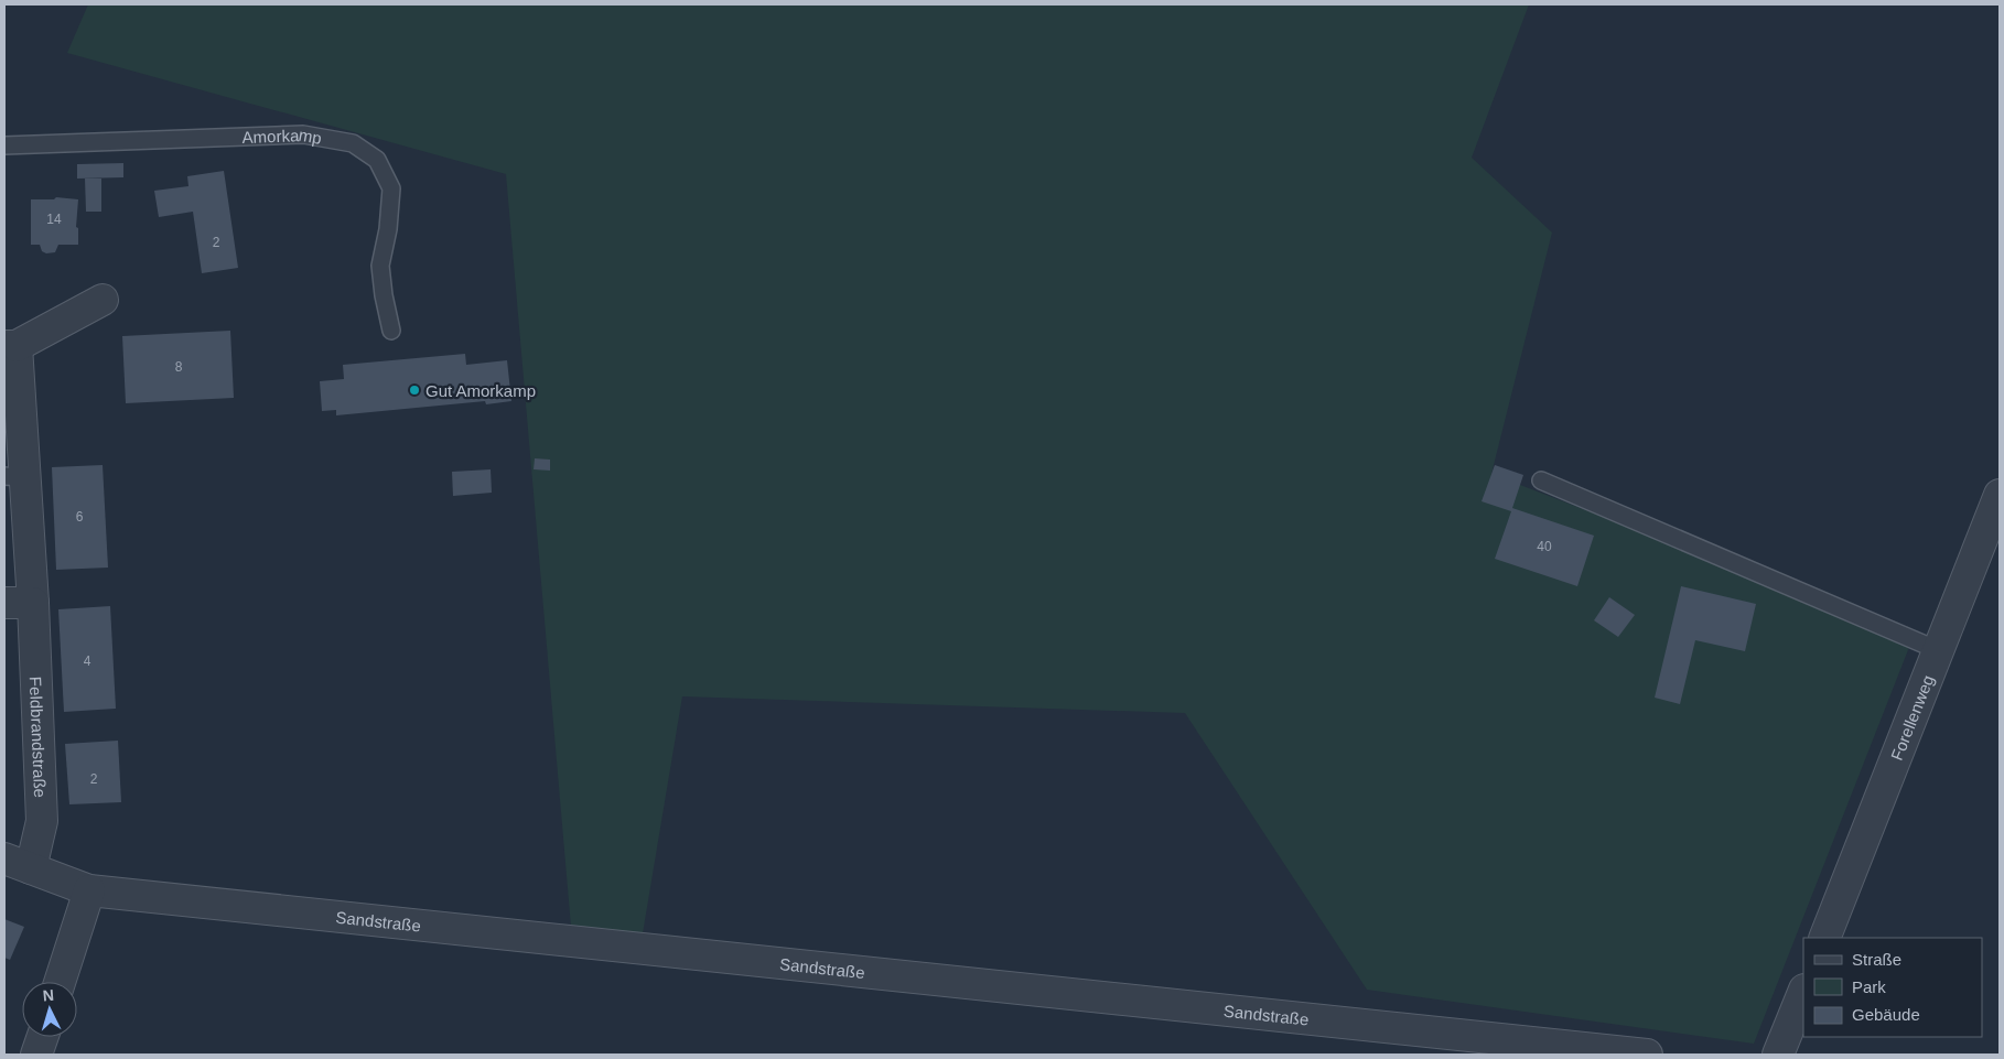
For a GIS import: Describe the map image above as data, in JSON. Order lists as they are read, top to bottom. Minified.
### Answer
{"streets":{"street":["Forellenweg","Feldbrandstraße","Sandstraße"],"lane":["Amorkamp"]},"crossings":[["Feldbrandstraße","Sandstraße"]],"places":["Gut Amorkamp"],"house_numbers":["14","2","8","6","40","4","2"],"legend":["Straße","Park","Gebäude"],"north":"top"}
